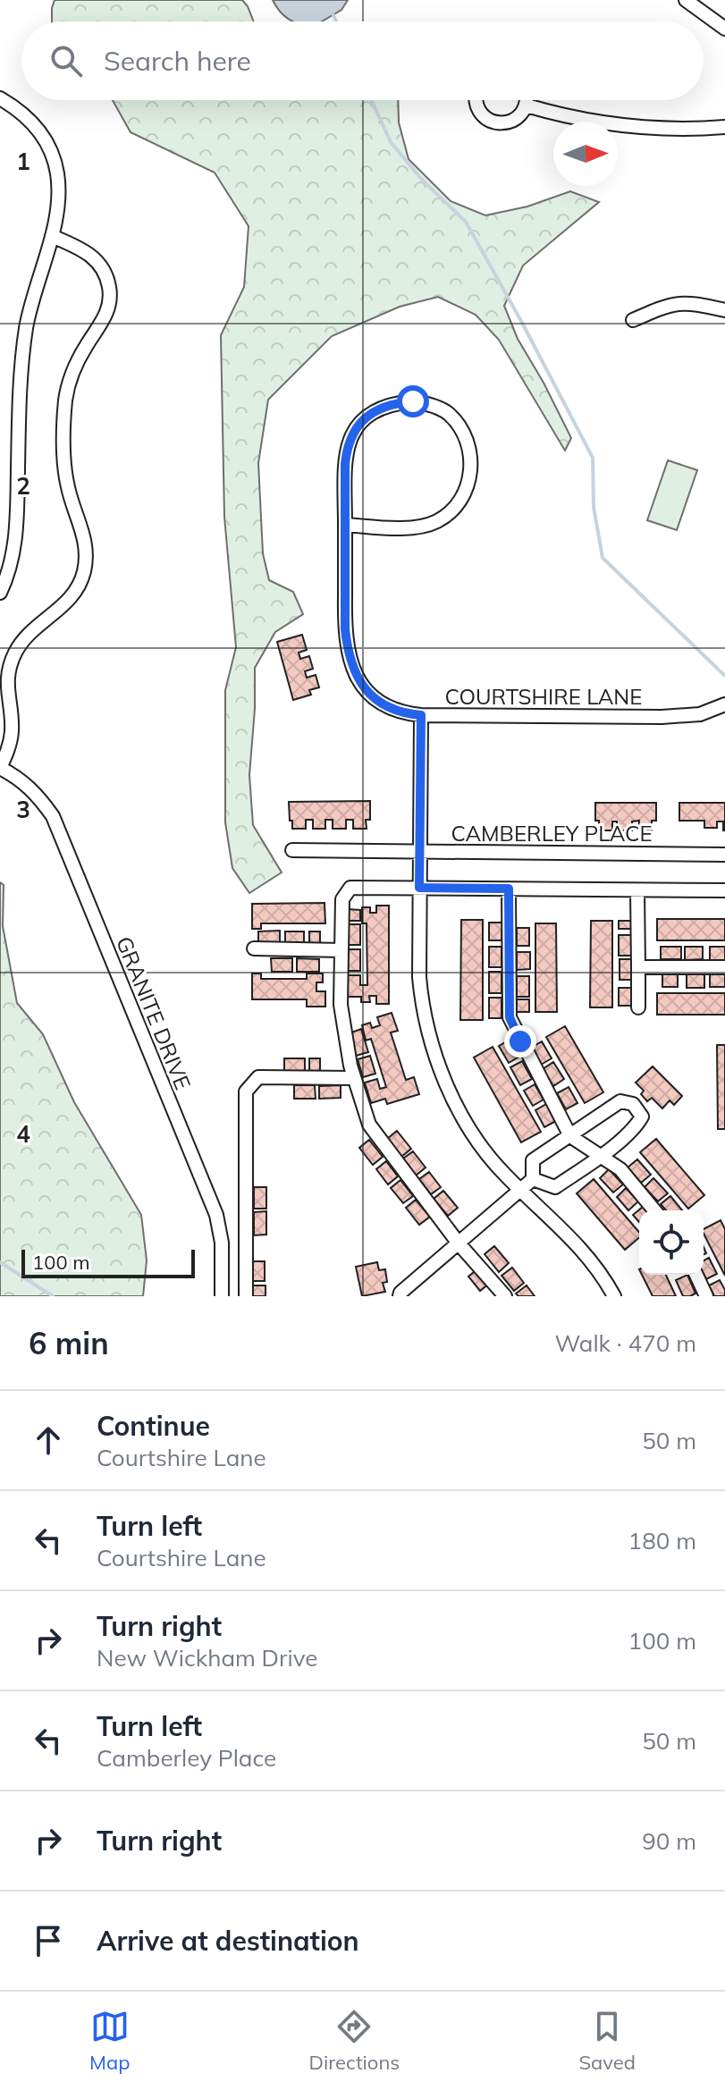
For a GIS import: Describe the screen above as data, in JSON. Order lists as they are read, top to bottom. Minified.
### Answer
{"streets":{"street":["COURTSHIRE LANE","CAMBERLEY PLACE","GRANITE DRIVE"]},"scale_bar":"100 m","north":"right","page":{"search":"Search here","scale":"100 m","heading":["6 min","Walk · 470 m"],"list":[["Continue","Courtshire Lane","50 m"],["Turn left","Courtshire Lane","180 m"],["Turn right","New Wickham Drive","100 m"],["Turn left","Camberley Place","50 m"],["Turn right","90 m"],"Arrive at destination"],"nav":["Map","Directions","Saved"]},"grid":{"rows":["1","2","3","4"]}}
